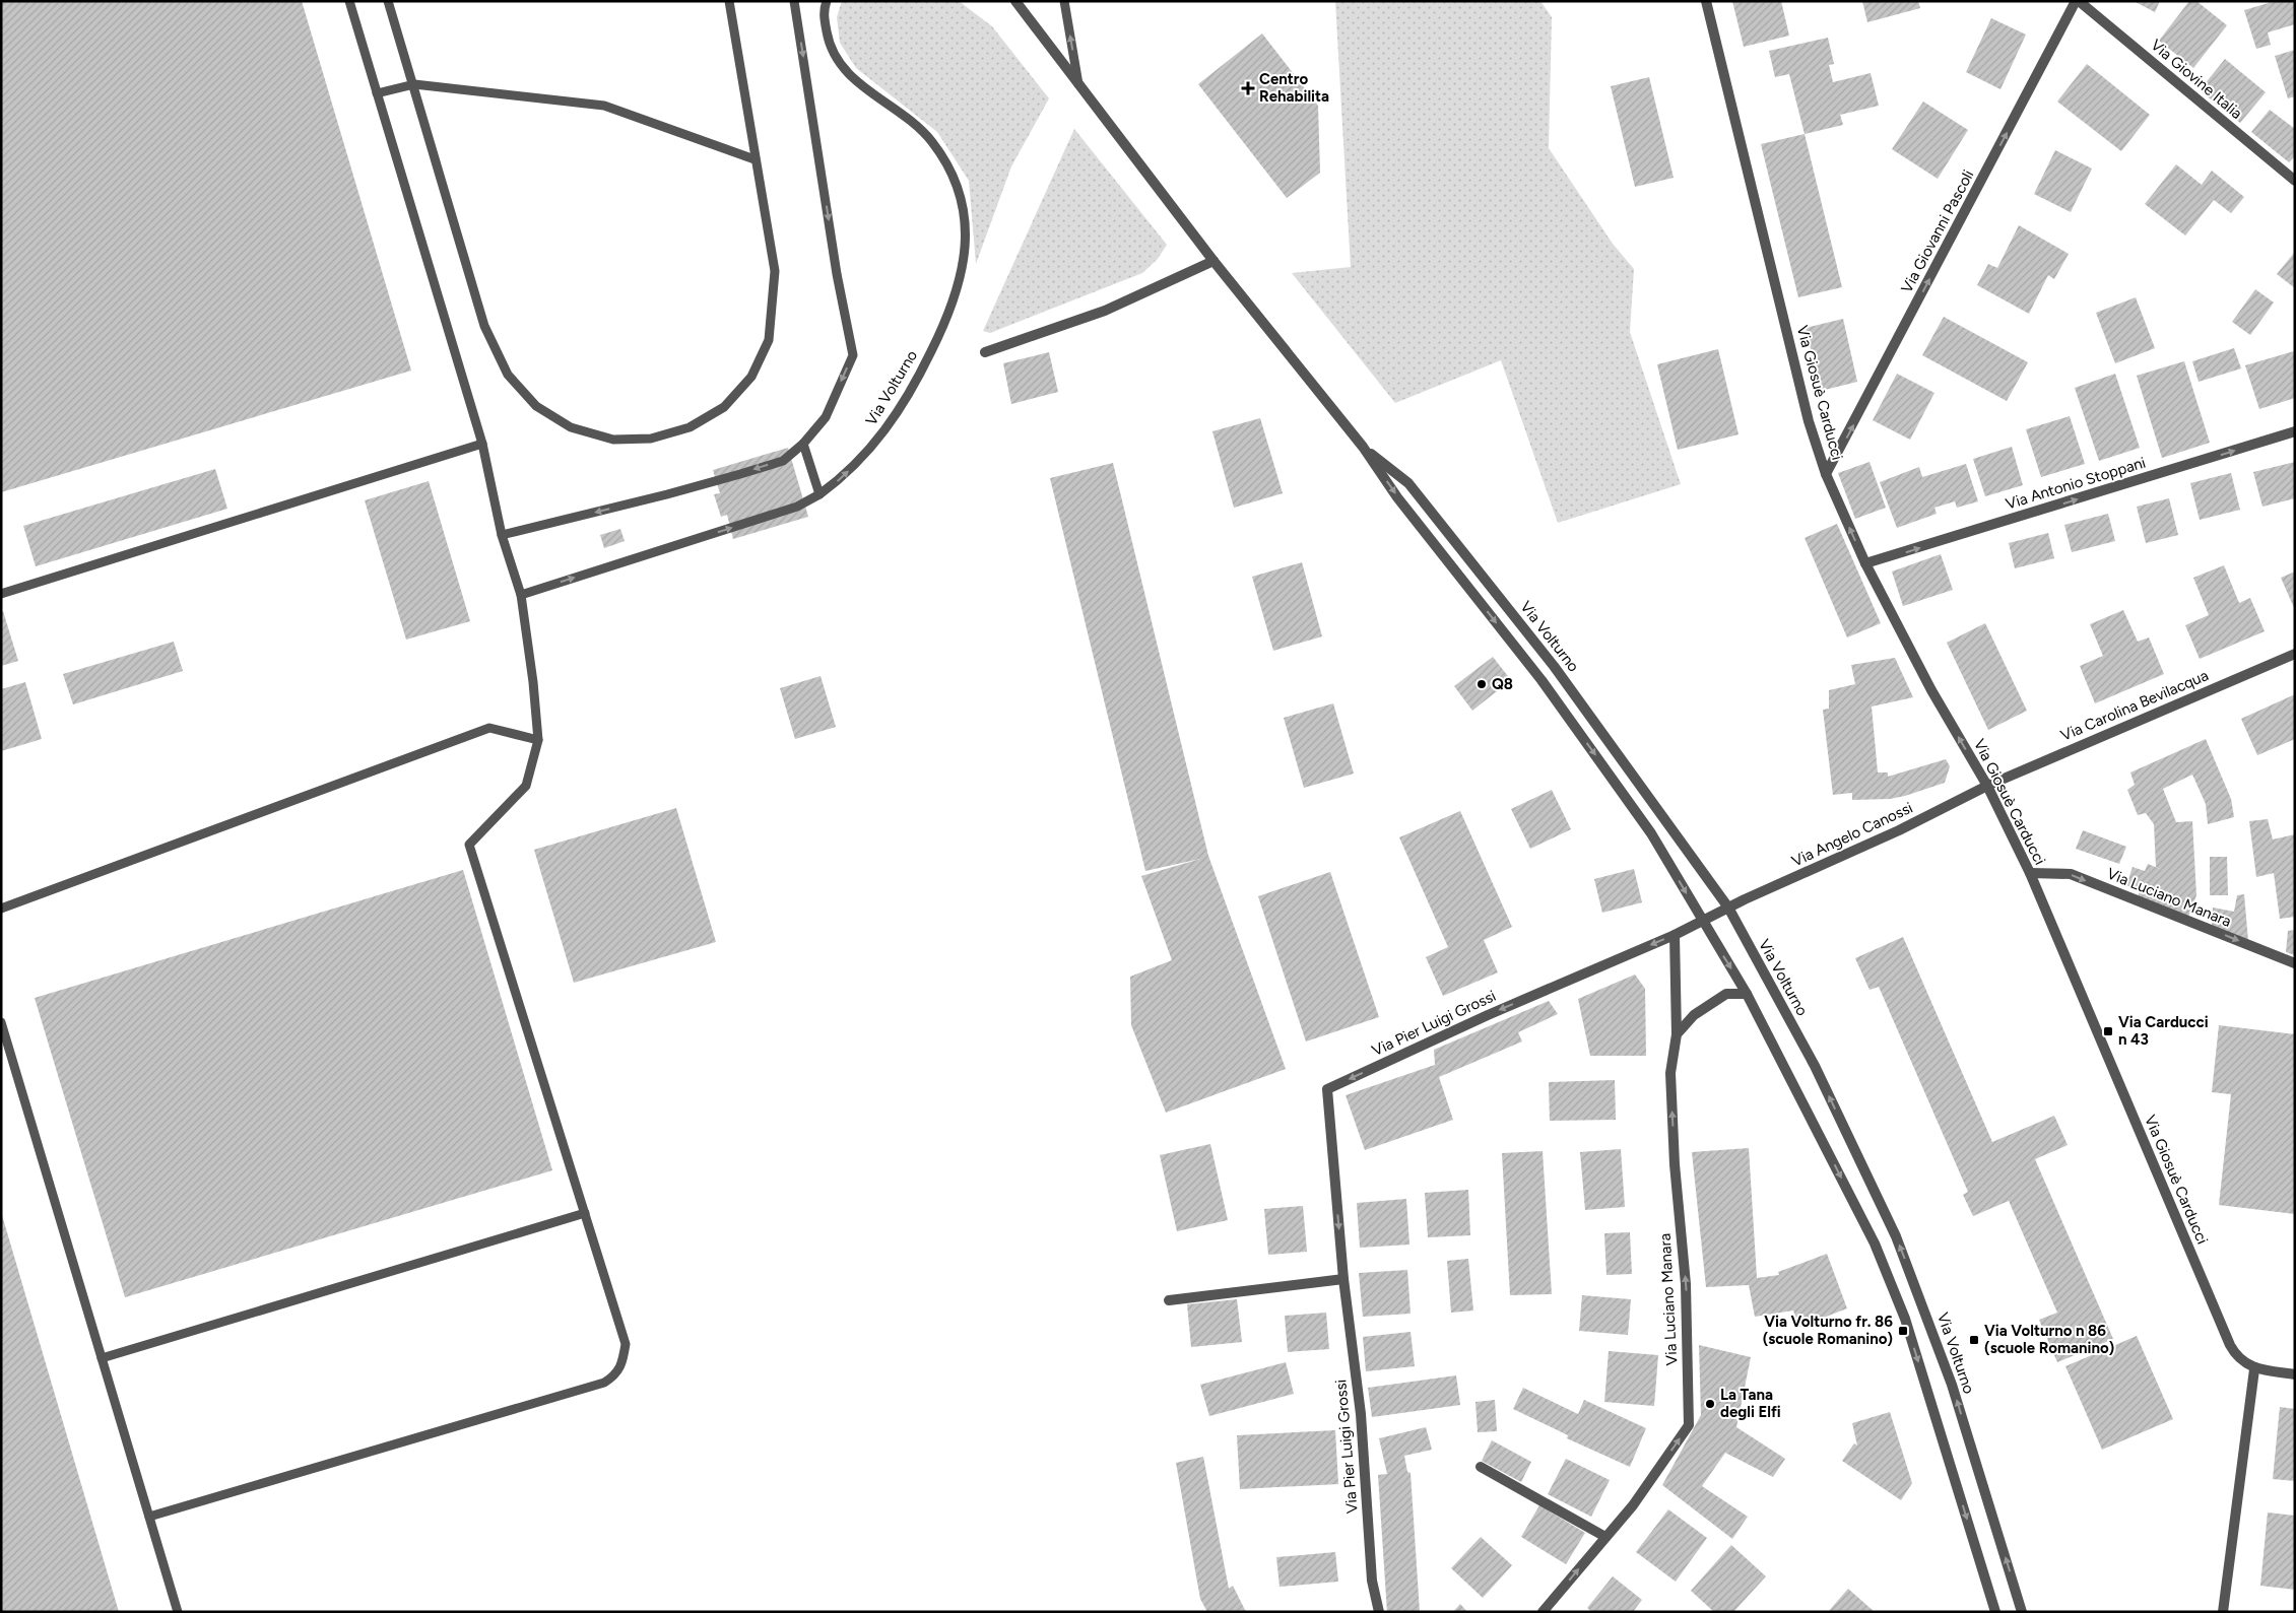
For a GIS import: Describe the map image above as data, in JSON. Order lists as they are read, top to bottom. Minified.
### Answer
{"streets":{"street":["Via Giovine Italia","Via Giovanni Pascoli","Via Volturno","Via Giosuè Carducci","Via Antonio Stoppani","Via Carolina Bevilacqua","Via Angelo Canossi","Via Luciano Manara","Via Pier Luigi Grossi"]},"crossings":[["Via Giovine Italia","Via Giovanni Pascoli"],["Via Giovanni Pascoli","Via Giosuè Carducci"],["Via Volturno","Via Angelo Canossi"],["Via Volturno","Via Pier Luigi Grossi"],["Via Giosuè Carducci","Via Antonio Stoppani"],["Via Giosuè Carducci","Via Carolina Bevilacqua"],["Via Giosuè Carducci","Via Angelo Canossi"],["Via Giosuè Carducci","Via Luciano Manara"],["Via Carolina Bevilacqua","Via Angelo Canossi"],["Via Angelo Canossi","Via Pier Luigi Grossi"],["Via Luciano Manara","Via Pier Luigi Grossi"]],"one_way":["Via Giovanni Pascoli","Via Antonio Stoppani","Via Pier Luigi Grossi"],"places":{"health":["Centro Rehabilita"],"other":["Q8","La Tana degli Elfi"],"transit":["Via Carducci n 43","Via Volturno fr. 86 (scuole Romanino)","Via Volturno n 86 (scuole Romanino)"]}}
